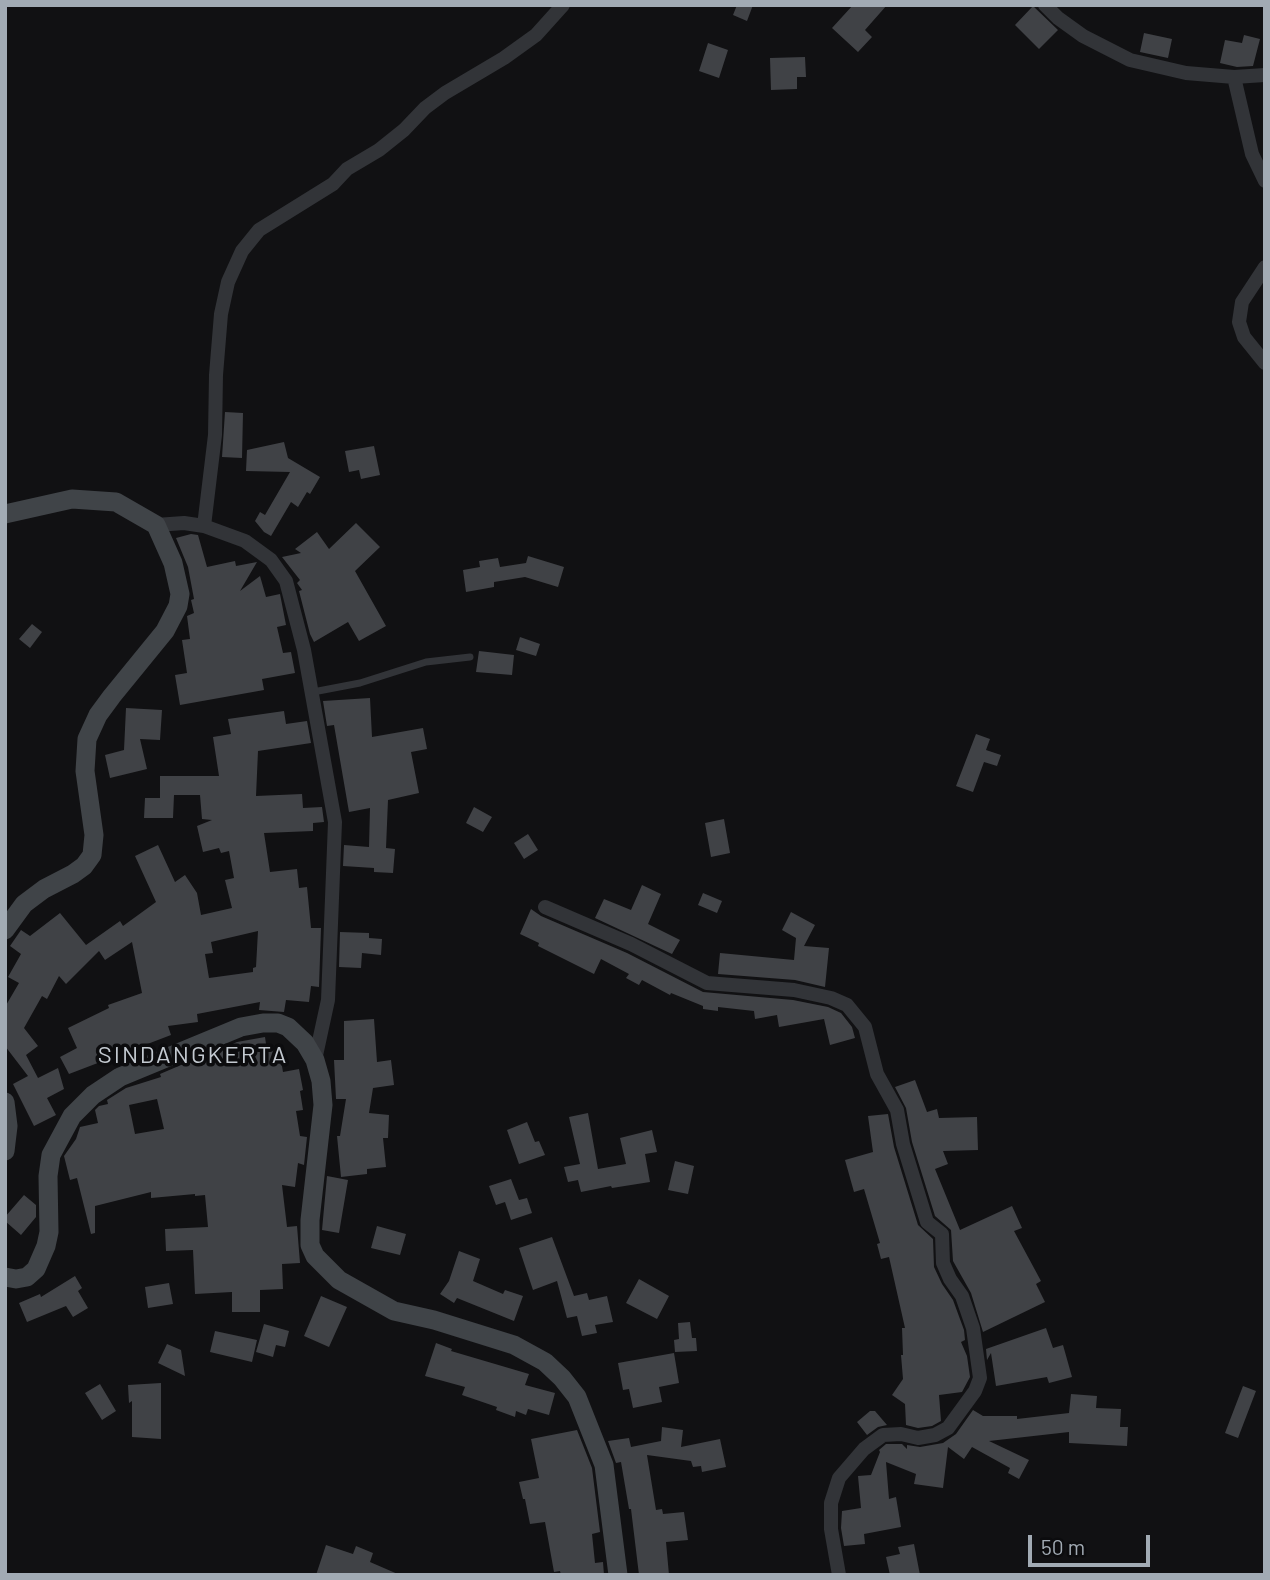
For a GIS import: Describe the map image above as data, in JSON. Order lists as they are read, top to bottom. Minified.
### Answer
{"districts":["SINDANGKERTA"],"scale_bar":"50 m"}
